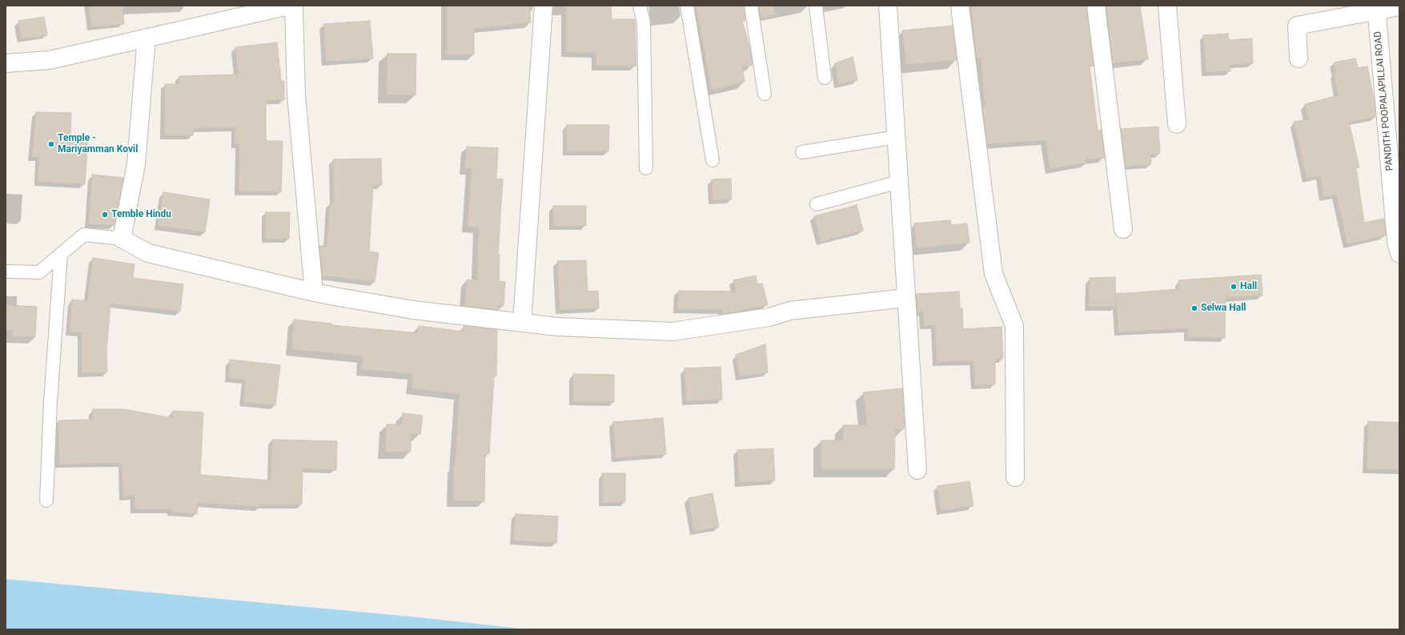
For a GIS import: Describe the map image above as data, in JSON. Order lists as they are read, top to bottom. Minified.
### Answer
{"streets":{"street":["PANDITH POOPALAPILLAI ROAD"]},"places":["Temple - Mariyamman Kovil","Temble Hindu","Hall","Selwa Hall"]}
